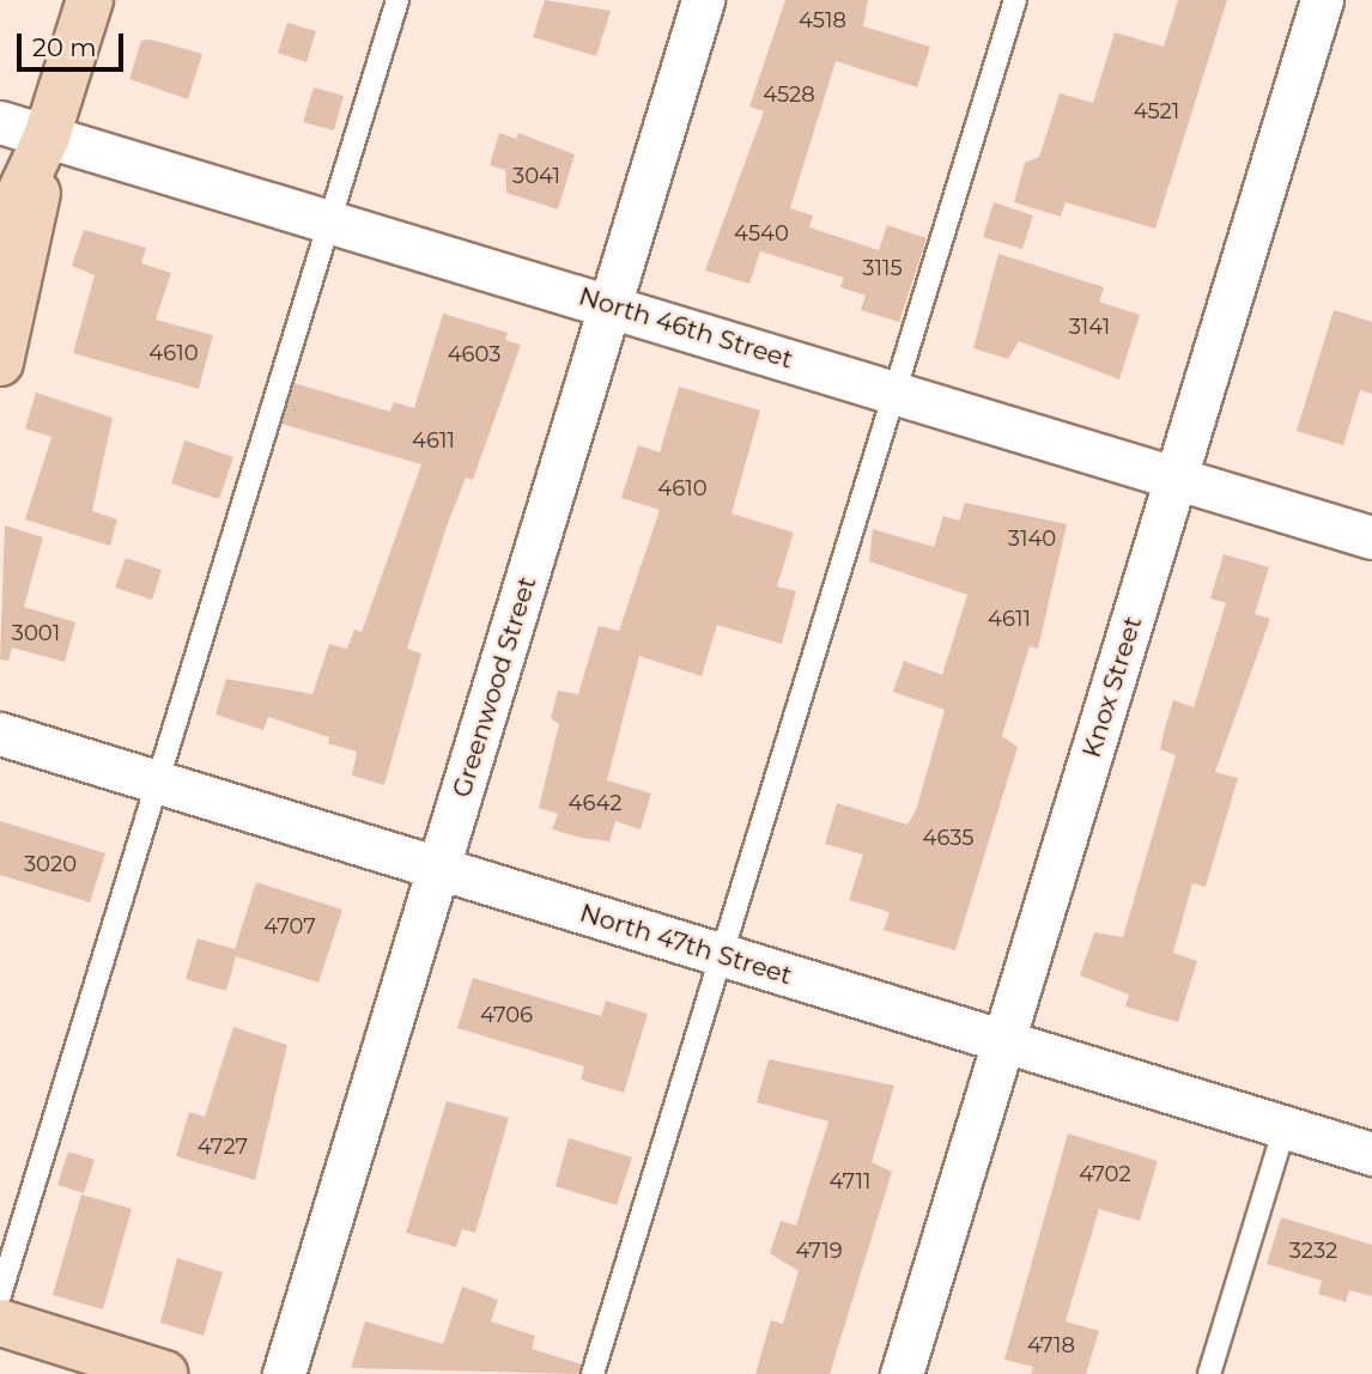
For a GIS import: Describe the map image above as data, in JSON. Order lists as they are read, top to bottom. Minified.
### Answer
{"streets":{"street":["North 46th Street","Greenwood Street","Knox Street","North 47th Street"]},"crossings":[["North 46th Street","Greenwood Street"],["North 46th Street","Knox Street"],["Greenwood Street","North 47th Street"],["Knox Street","North 47th Street"]],"house_numbers":["4518","4528","4521","3041","4540","3115","3141","4610","4603","4611","4610","3140","4611","3001","4642","4635","3020","4707","4706","4727","4702","4711","4719","3232","4718"],"scale_bar":"20 m"}
